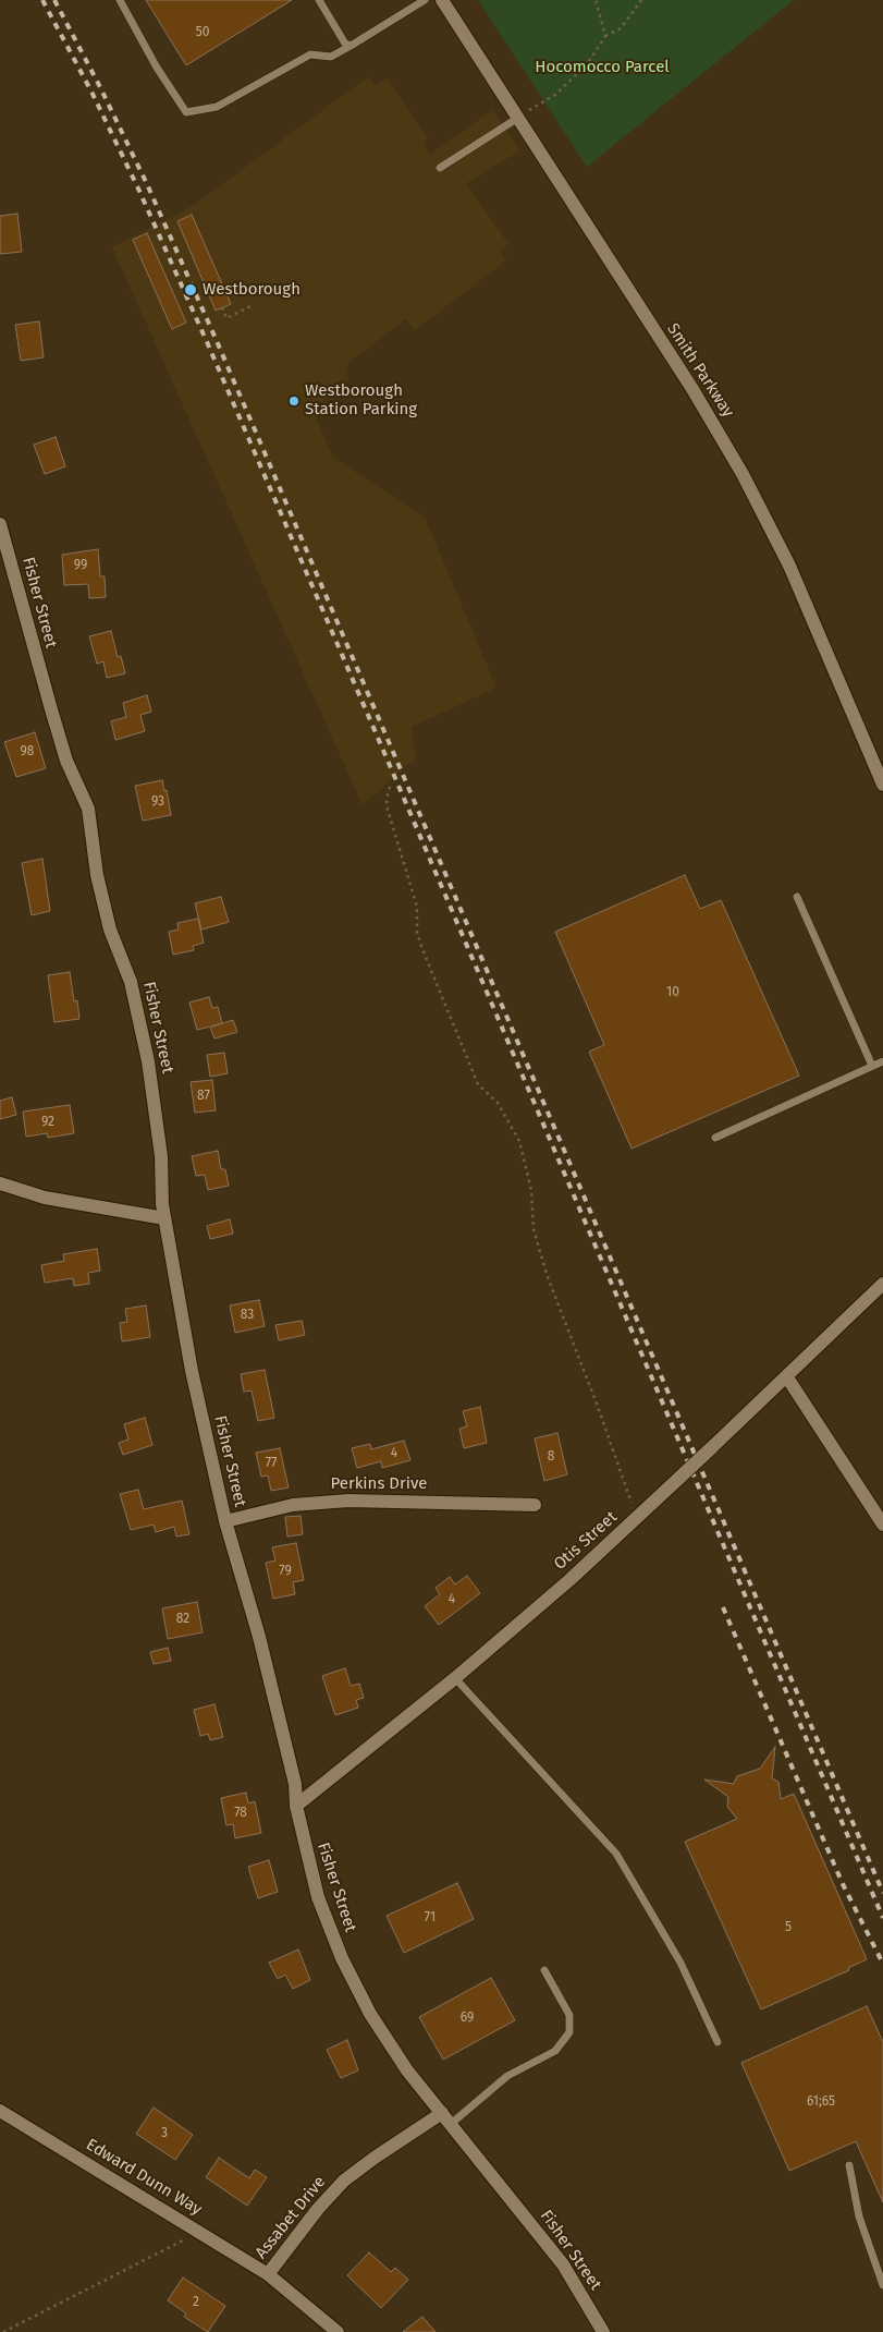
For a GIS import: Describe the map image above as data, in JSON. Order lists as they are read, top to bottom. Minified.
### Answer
{"streets":{"street":["Smith Parkway","Fisher Street","Perkins Drive","Otis Street","Edward Dunn Way","Assabet Drive"]},"crossings":[["Fisher Street","Perkins Drive"],["Fisher Street","Otis Street"],["Fisher Street","Assabet Drive"],["Edward Dunn Way","Assabet Drive"]],"parks":["Hocomocco Parcel"],"places":["Westborough","Westborough Station Parking"],"house_numbers":["50","99","98","93","10","87","92","83","4","8","77","79","4","82","78","71","5","69","61;65","3","2"]}
